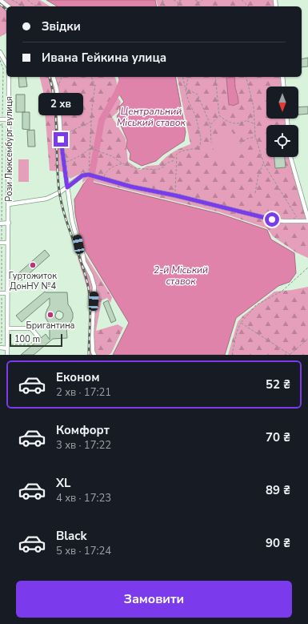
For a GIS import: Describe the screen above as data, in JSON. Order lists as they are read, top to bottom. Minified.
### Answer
{"streets":{"street":["Рози Люксембург вулиця"]},"water":["Центральний Міський ставок","2-й Міський ставок"],"places":["Гуртожиток ДонНУ №4","Бригантина"],"scale_bar":"100 m","north":"bottom","page":{"banner":["Звідки","Ивана Гейкина улица"],"bubble":"2 хв","scale":"100 m","list":[{"name":"Економ","note":"2 хв · 17:21","value":"52 ₴"},{"name":"Комфорт","note":"3 хв · 17:22","value":"70 ₴"},{"name":"XL","note":"4 хв · 17:23","value":"89 ₴"},{"name":"Black","note":"5 хв · 17:24","value":"90 ₴"}],"buttons":"Замовити"}}
